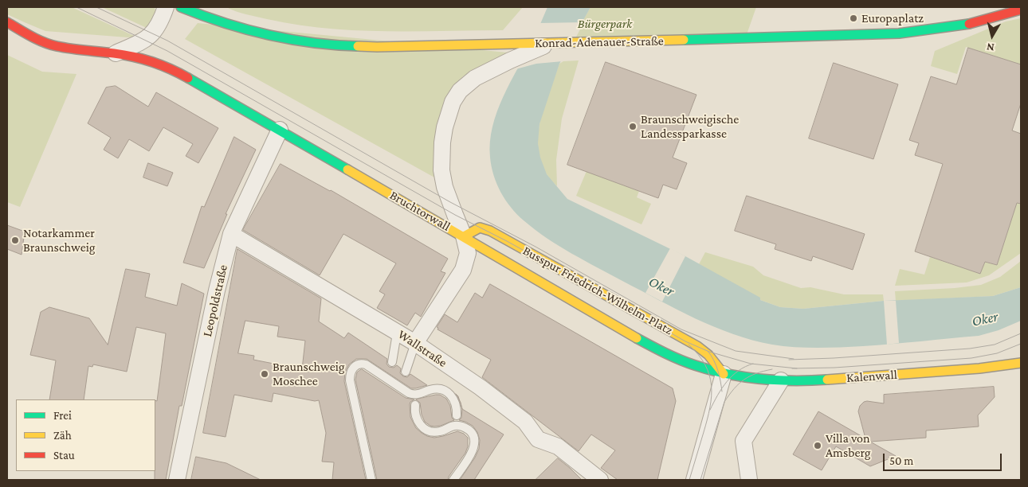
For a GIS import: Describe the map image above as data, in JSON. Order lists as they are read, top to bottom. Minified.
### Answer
{"streets":{"main road":["Konrad-Adenauer-Straße","Bruchtorwall","Busspur Friedrich-Wilhelm-Platz","Kalenwall"],"street":["Leopoldstraße","Wallstraße"]},"crossings":[["Bruchtorwall","Busspur Friedrich-Wilhelm-Platz"],["Bruchtorwall","Leopoldstraße"],["Bruchtorwall","Kalenwall"],["Busspur Friedrich-Wilhelm-Platz","Kalenwall"],["Leopoldstraße","Wallstraße"]],"water":["Oker"],"parks":["Bürgerpark"],"places":["Europaplatz","Braunschweigische Landessparkasse","Notarkammer Braunschweig","Braunschweig Moschee","Villa von Amsberg"],"legend":["Frei","Zäh","Stau"],"scale_bar":"50 m","north":"bottom"}
